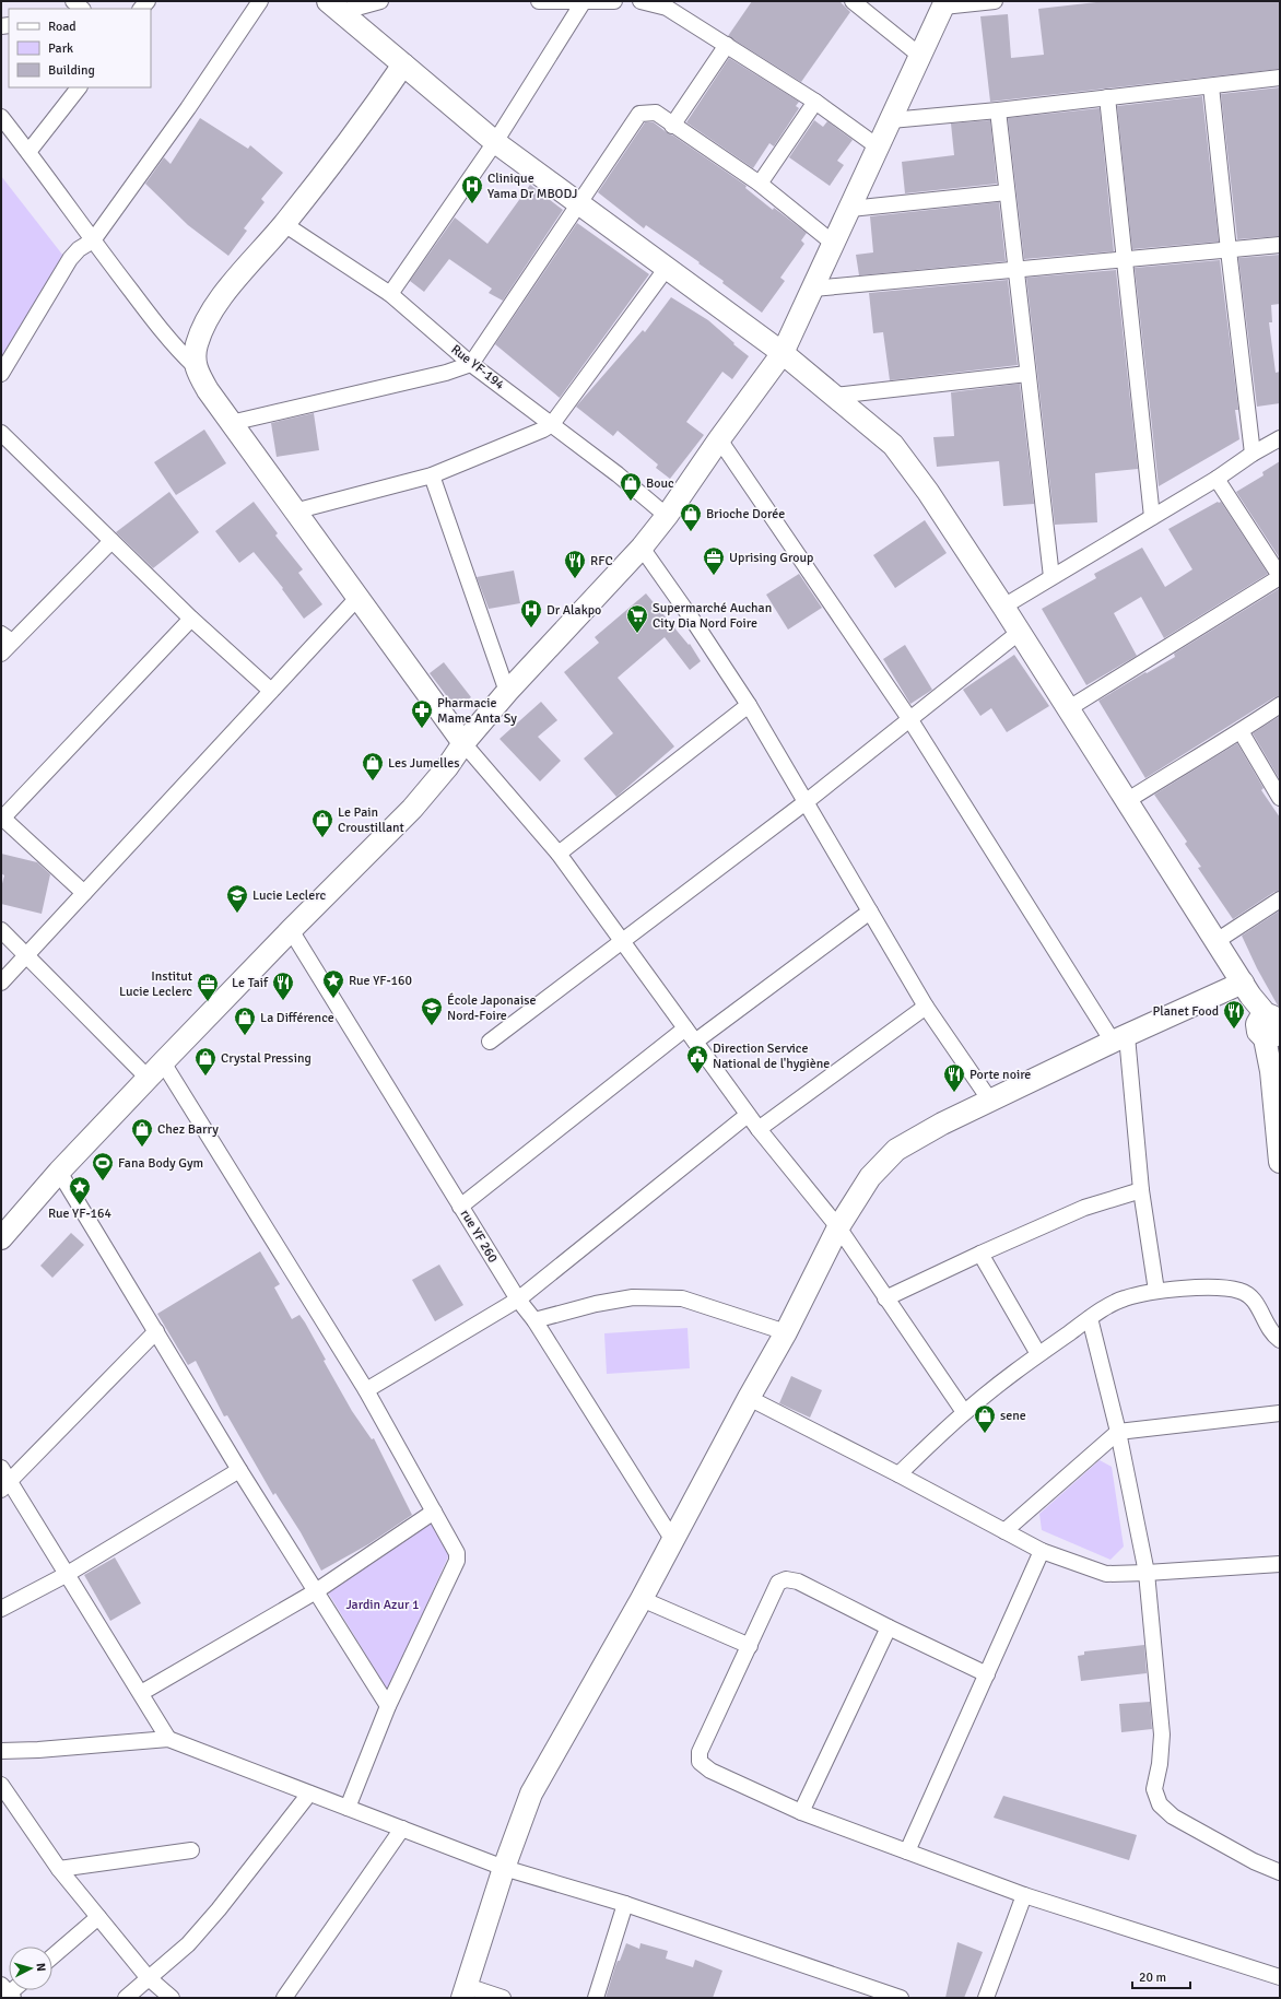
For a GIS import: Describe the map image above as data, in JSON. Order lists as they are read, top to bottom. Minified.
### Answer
{"streets":{"street":["Rue YF-194","rue YF 260"]},"parks":["Jardin Azur 1"],"places":{"hospital":["Clinique Yama Dr MBODJ","Dr Alakpo"],"shop":["Bouc","Brioche Dorée","Les Jumelles","Le Pain Croustillant","La Différence","Crystal Pressing","Chez Barry","sene"],"office":["Uprising Group","Institut Lucie Leclerc"],"restaurant":["RFC","Le Taif","Planet Food","Porte noire"],"supermarket":["Supermarché Auchan City Dia Nord Foire"],"pharmacy":["Pharmacie Mame Anta Sy"],"school or university":["Lucie Leclerc","École Japonaise Nord-Foire"],"place":["Rue YF-160","Rue YF-164"],"public building":["Direction Service National de l'hygiène"],"sports":["Fana Body Gym"]},"legend":["Road","Park","Building"],"scale_bar":"20 m","north":"right"}
